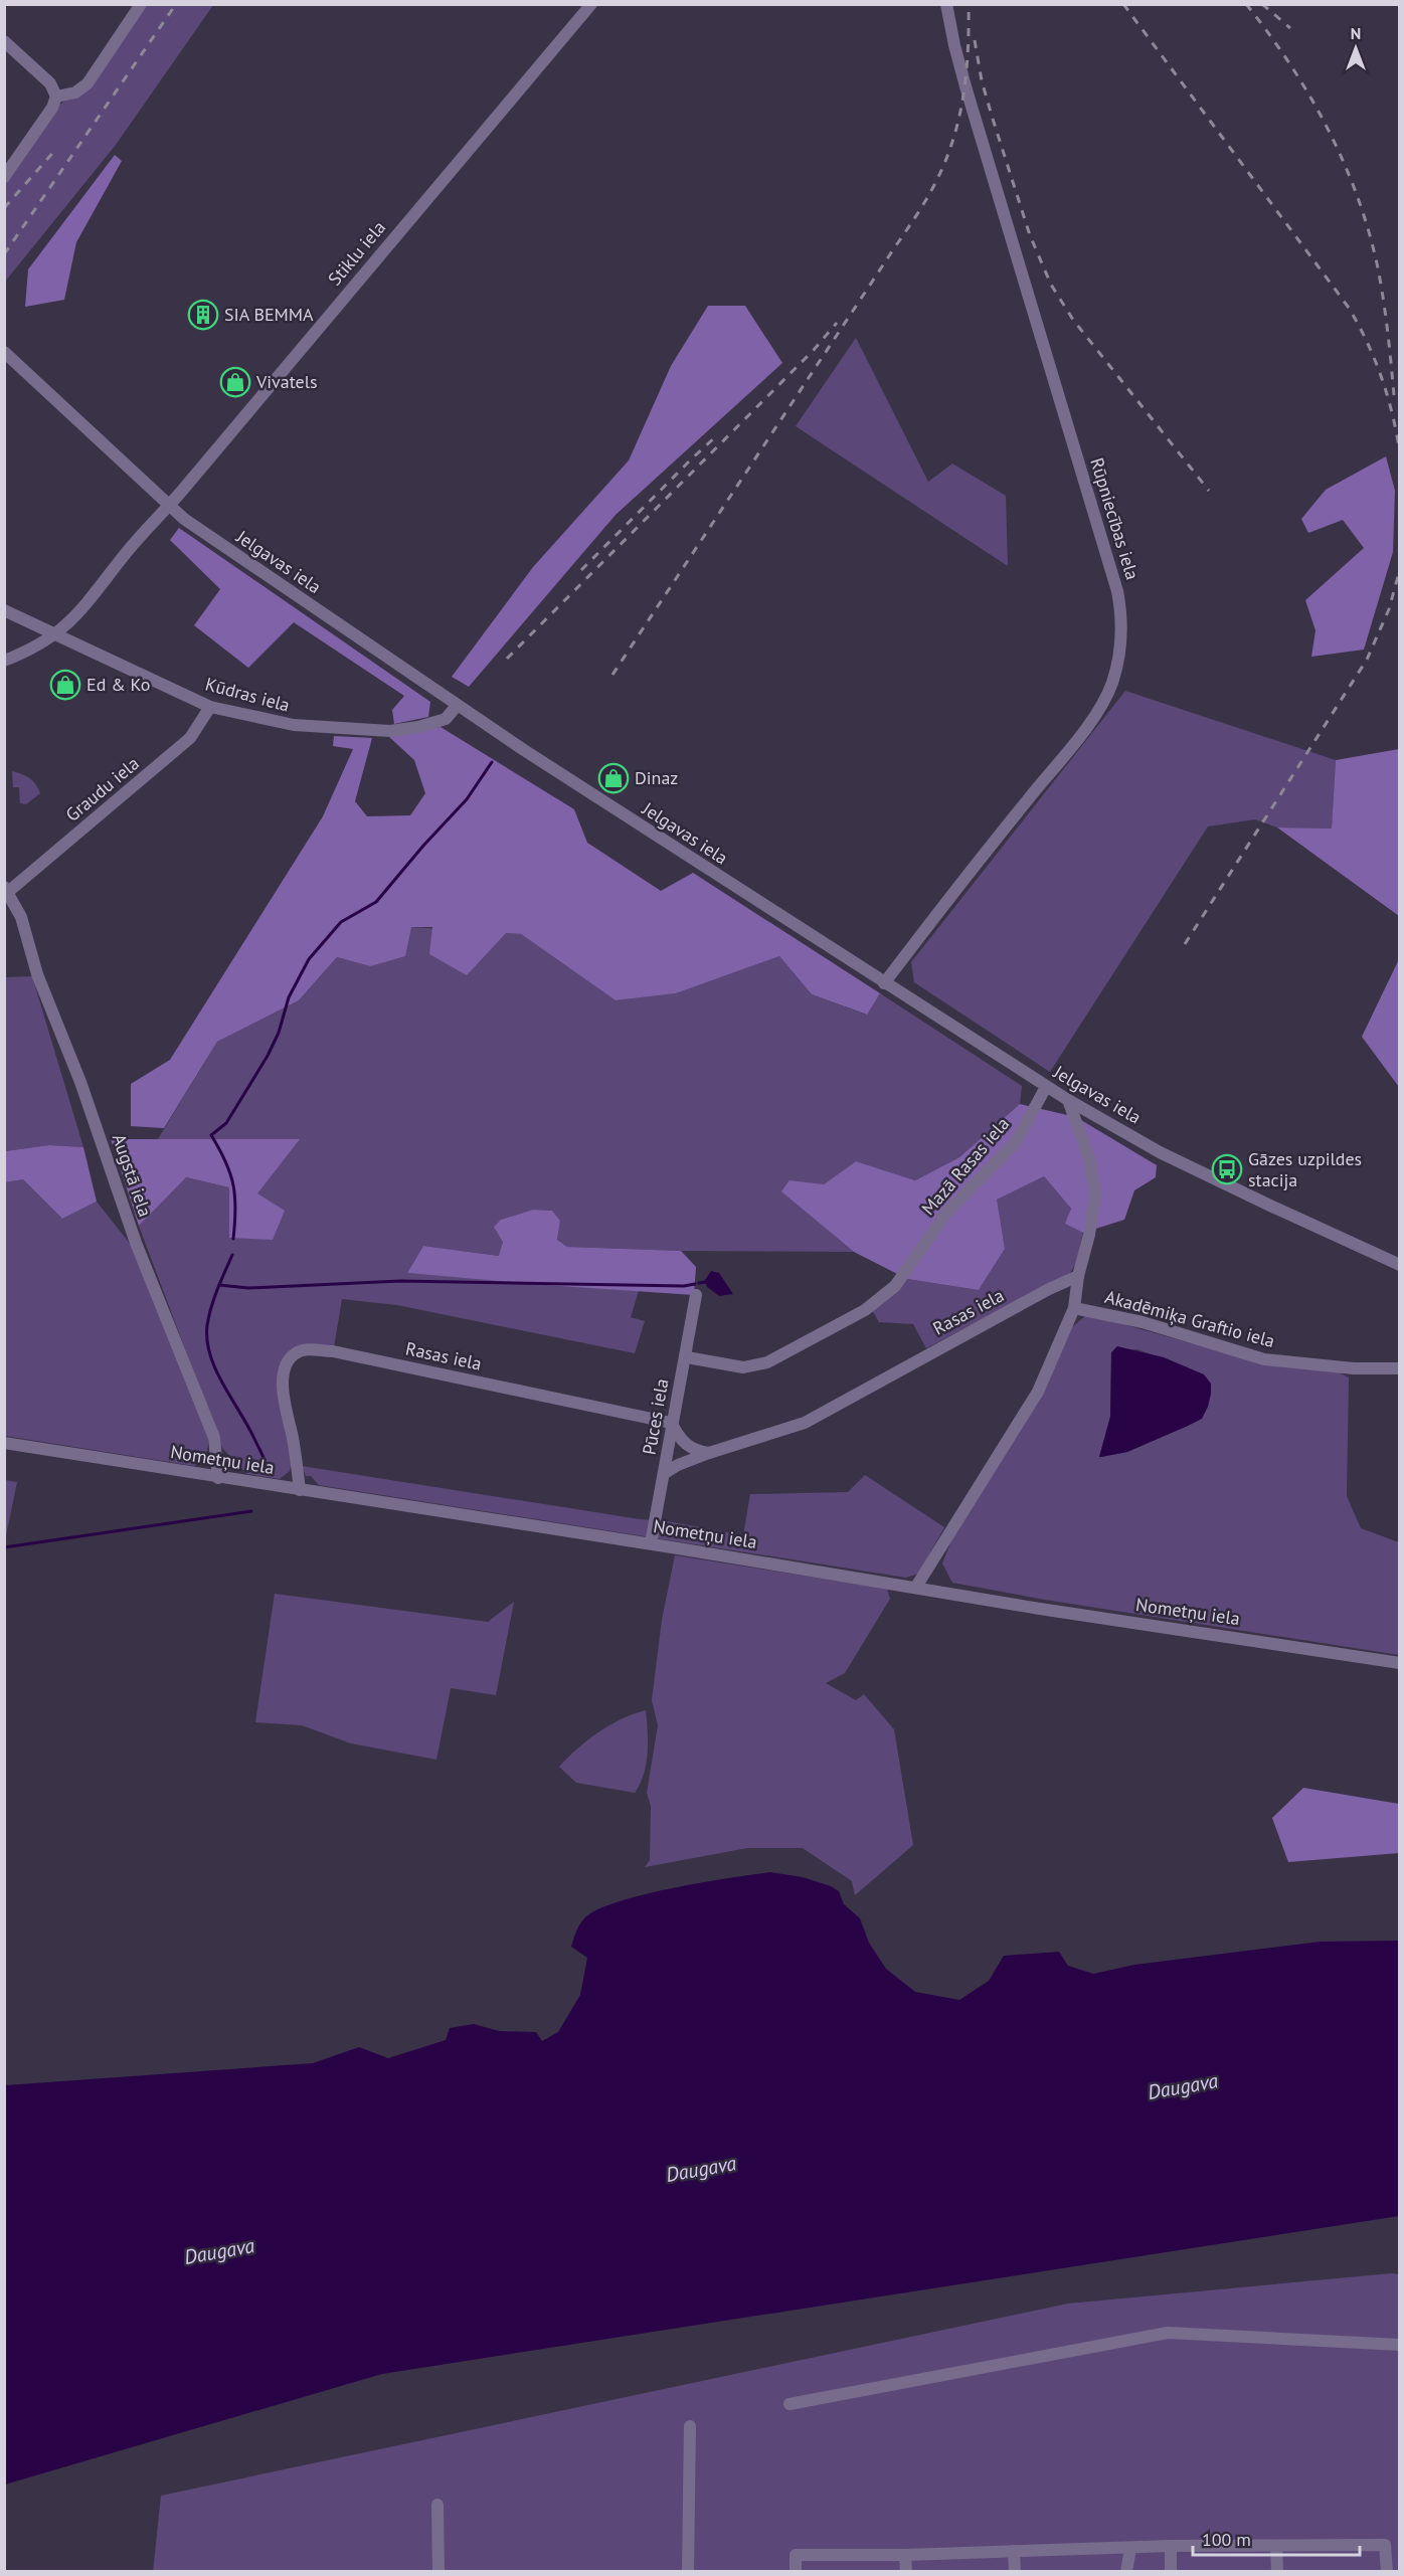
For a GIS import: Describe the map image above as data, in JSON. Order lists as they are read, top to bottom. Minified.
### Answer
{"streets":{"street":["Stiklu iela","Rūpniecības iela","Jelgavas iela","Kūdras iela","Graudu iela","Mazā Rasas iela","Augstā iela","Rasas iela","Akadēmiķa Graftio iela","Pūces iela","Nometņu iela"]},"crossings":[["Stiklu iela","Jelgavas iela"],["Stiklu iela","Kūdras iela"],["Rūpniecības iela","Jelgavas iela"],["Jelgavas iela","Kūdras iela"],["Jelgavas iela","Mazā Rasas iela"],["Kūdras iela","Graudu iela"],["Graudu iela","Augstā iela"],["Mazā Rasas iela","Pūces iela"],["Augstā iela","Nometņu iela"],["Rasas iela","Pūces iela"],["Rasas iela","Nometņu iela"],["Pūces iela","Nometņu iela"]],"water":["Daugava"],"places":{"building":["SIA BEMMA"],"shop":["Vivatels","Ed & Ko","Dinaz"],"bus stop":["Gāzes uzpildes stacija"]},"scale_bar":"100 m","north":"top"}
